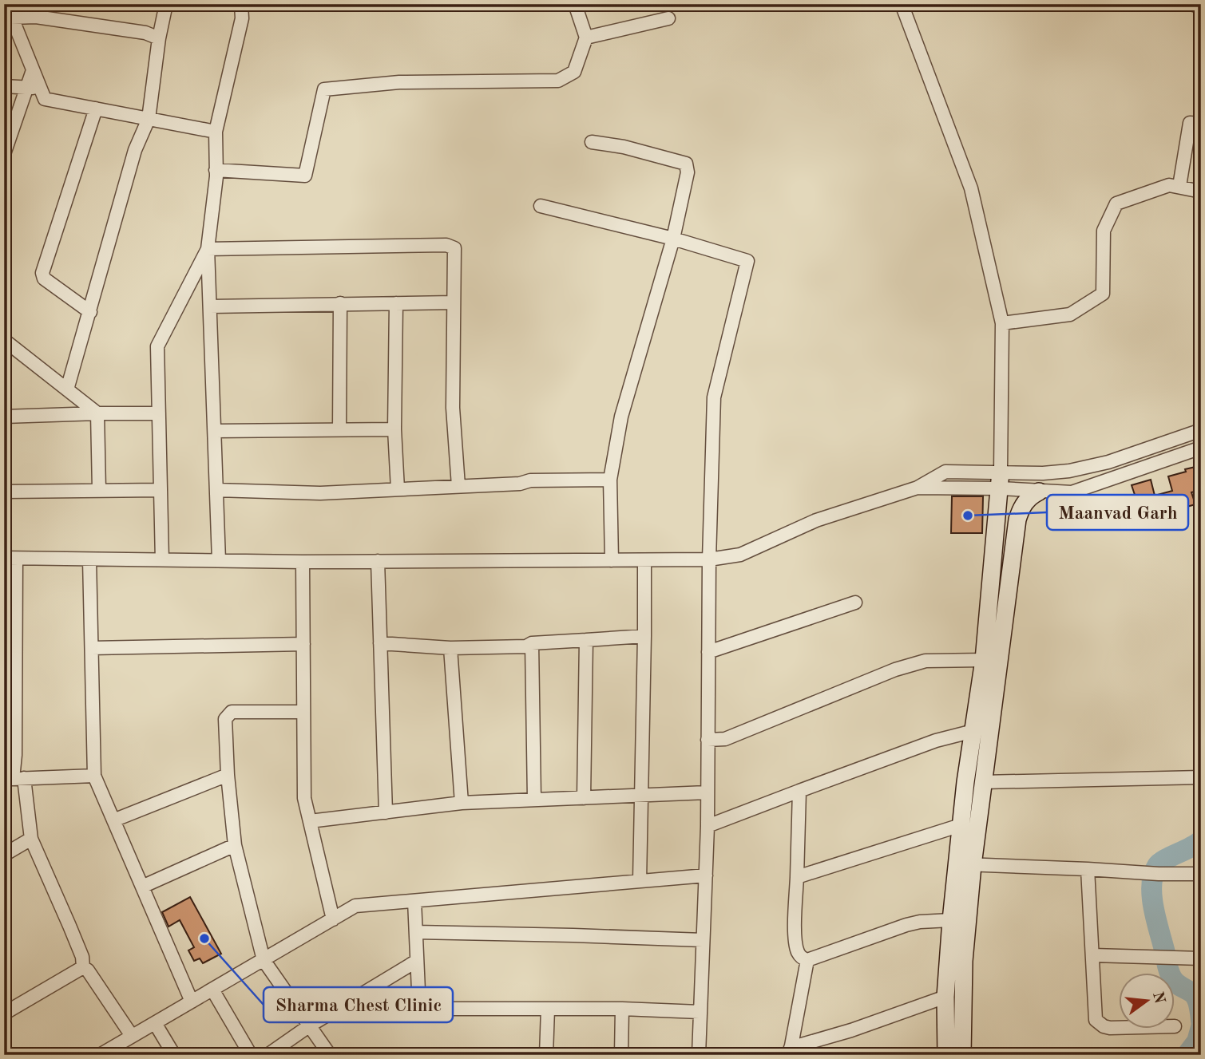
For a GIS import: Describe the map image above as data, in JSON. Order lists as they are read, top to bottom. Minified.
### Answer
{"places":["Maanvad Garh","Sharma Chest Clinic"],"north":"right"}
